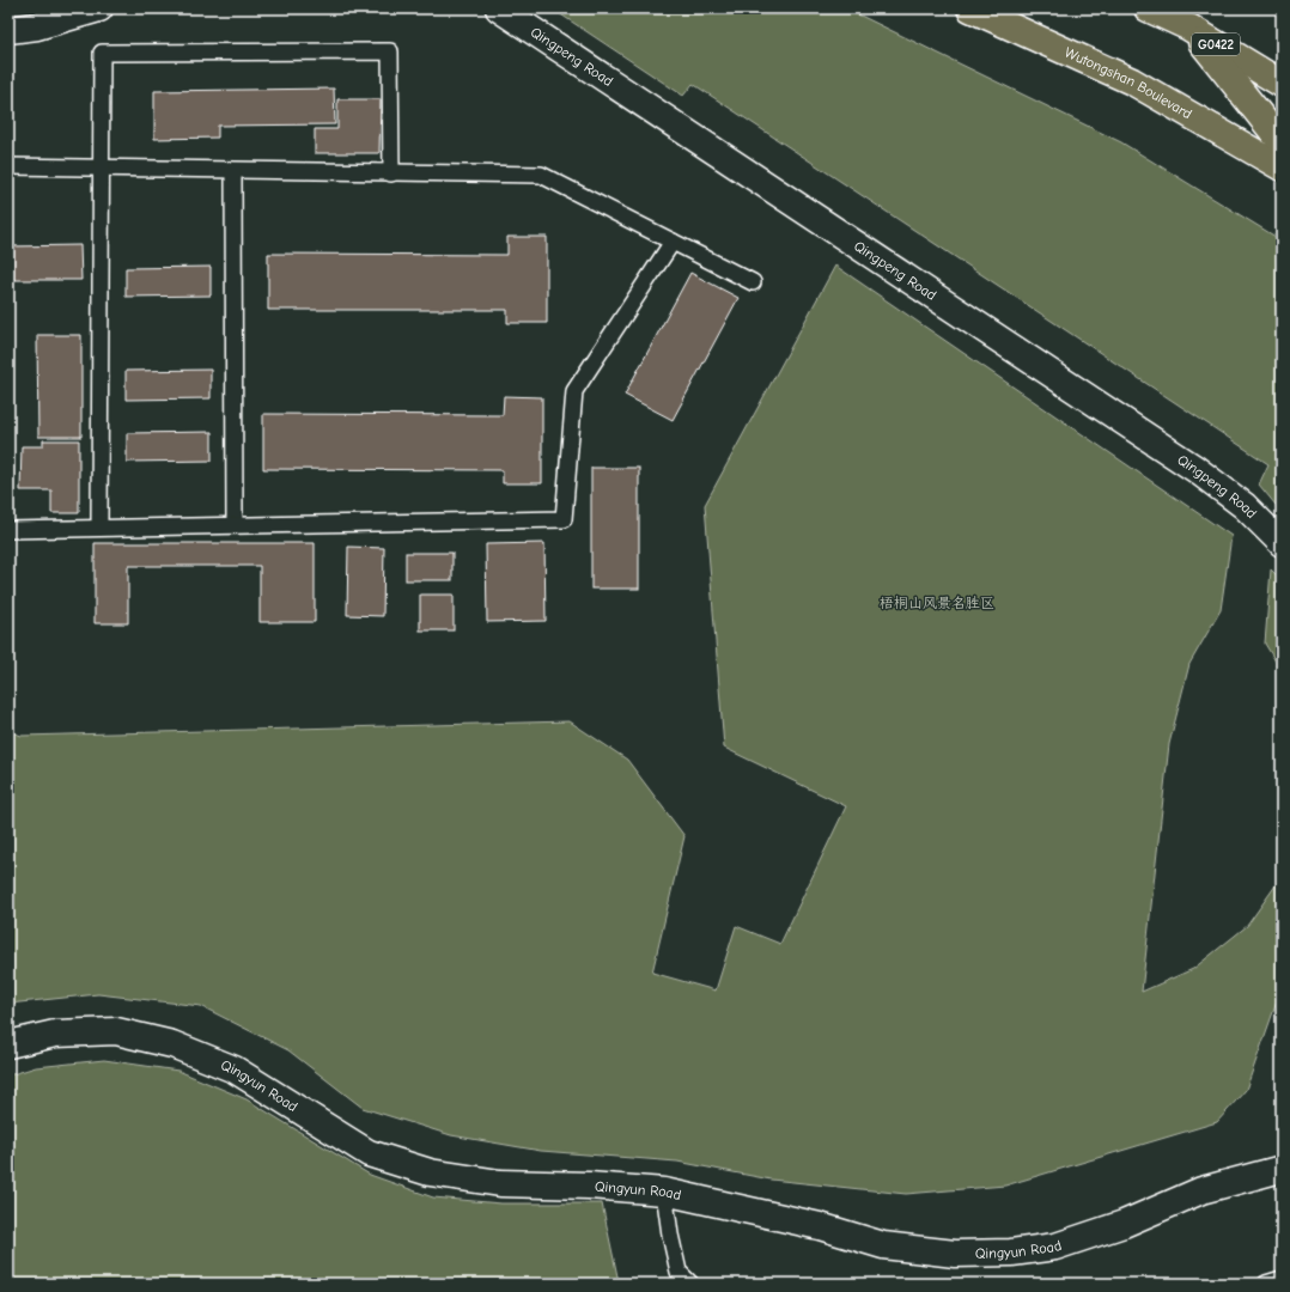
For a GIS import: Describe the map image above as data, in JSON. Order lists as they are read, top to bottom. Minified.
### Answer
{"streets":{"main road":["G0422","Wutongshan Boulevard"],"street":["Qingpeng Road","Qingyun Road"]},"parks":["梧桐山风景名胜区"]}
